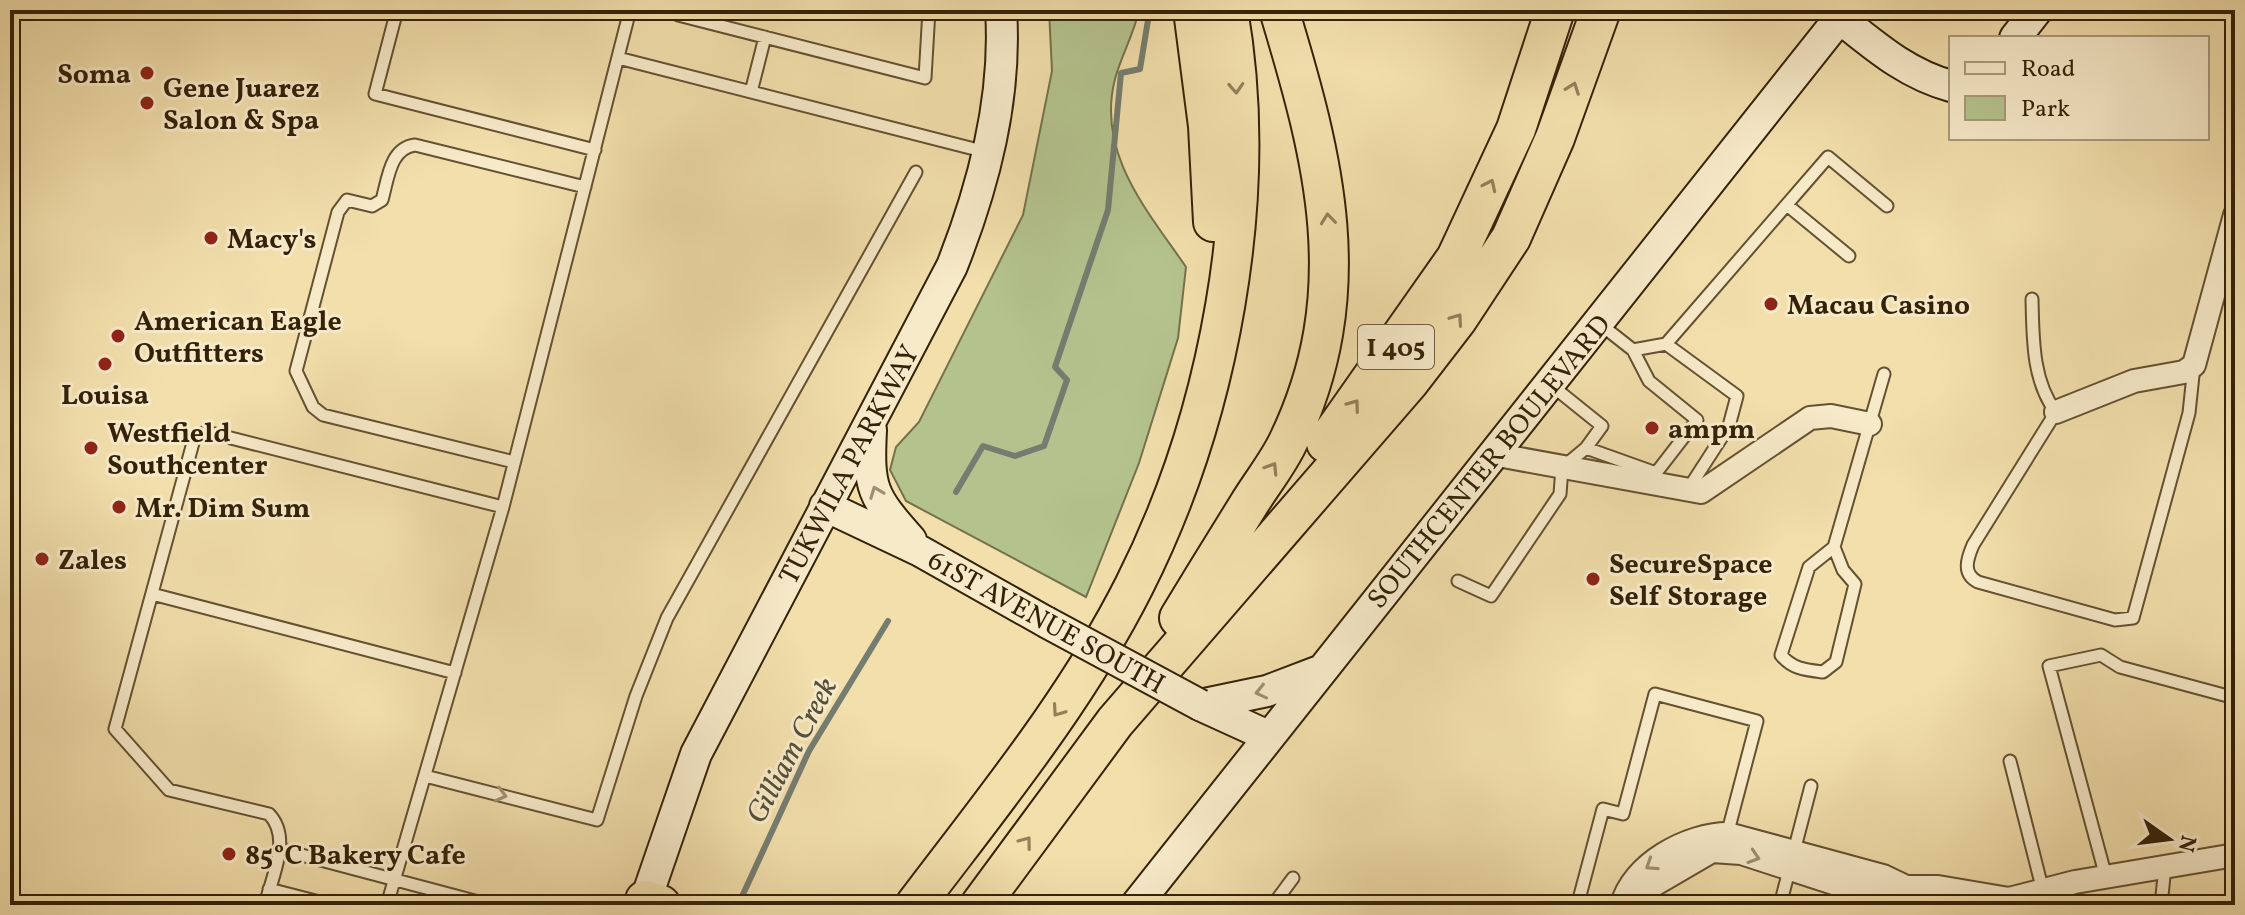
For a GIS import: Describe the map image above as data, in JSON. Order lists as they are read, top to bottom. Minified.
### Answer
{"streets":{"highway":["I 405"],"main road":["SOUTHCENTER BOULEVARD","TUKWILA PARKWAY","61ST AVENUE SOUTH"]},"crossings":[["SOUTHCENTER BOULEVARD","61ST AVENUE SOUTH"],["TUKWILA PARKWAY","61ST AVENUE SOUTH"]],"water":["Gilliam Creek"],"places":["Soma","Gene Juarez Salon & Spa","Macy's","Macau Casino","American Eagle Outfitters","Louisa","ampm","Westfield Southcenter","Mr. Dim Sum","Zales","SecureSpace Self Storage","85°C Bakery Cafe"],"legend":["Road","Park"],"north":"right"}
